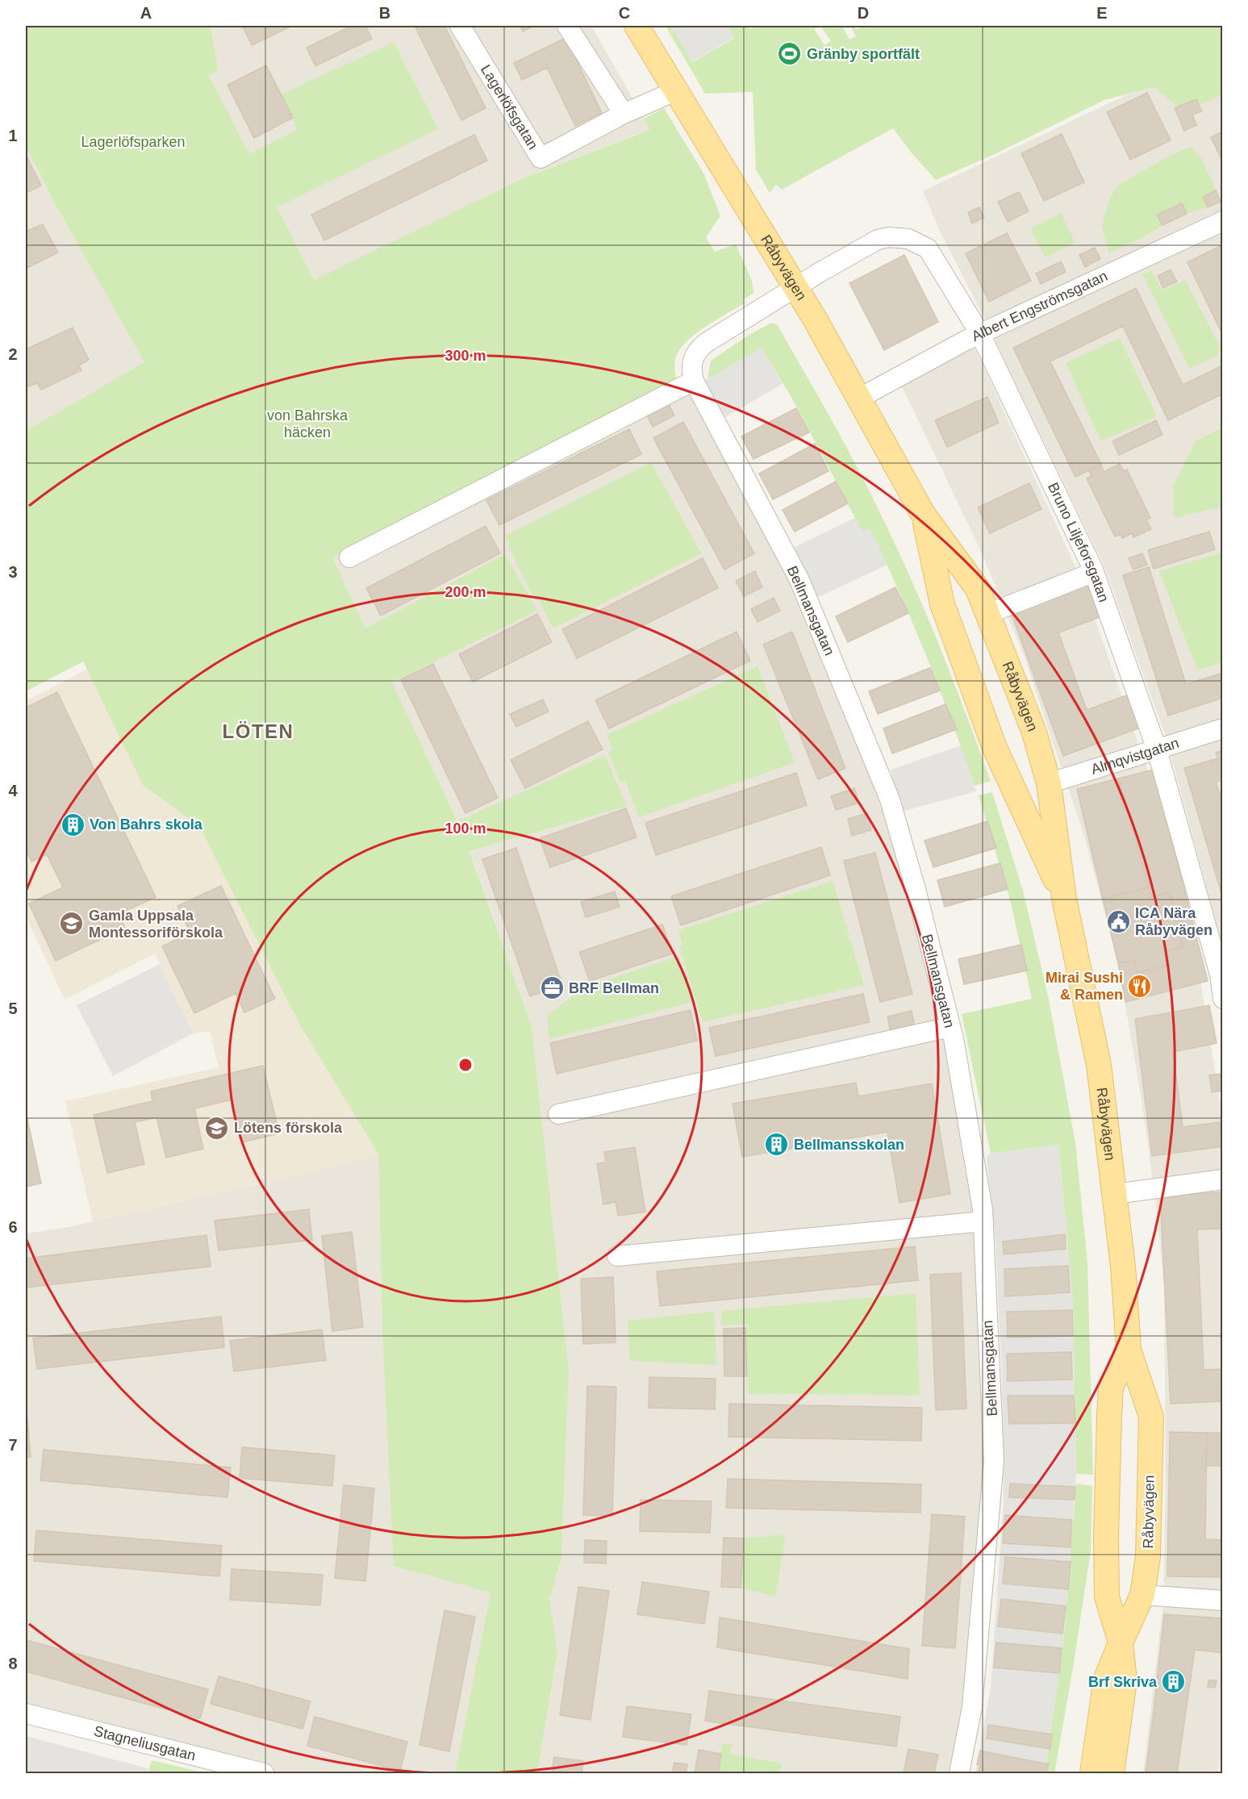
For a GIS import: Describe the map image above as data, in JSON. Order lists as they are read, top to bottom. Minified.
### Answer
{"streets":{"main road":["Råbyvägen"],"street":["Lagerlöfsgatan","Albert Engströmsgatan","Bruno Liljeforsgatan","Bellmansgatan","Almqvistgatan","Stagneliusgatan"]},"crossings":[["Lagerlöfsgatan","Råbyvägen"],["Råbyvägen","Albert Engströmsgatan"],["Råbyvägen","Bruno Liljeforsgatan"],["Råbyvägen","Bellmansgatan"],["Råbyvägen","Almqvistgatan"],["Albert Engströmsgatan","Bruno Liljeforsgatan"],["Bruno Liljeforsgatan","Bellmansgatan"],["Bruno Liljeforsgatan","Almqvistgatan"]],"districts":["LÖTEN"],"parks":["Lagerlöfsparken","von Bahrska häcken"],"places":{"sports":["Gränby sportfält"],"building":["Von Bahrs skola","Bellmansskolan","Brf Skriva"],"public building":["ICA Nära Råbyvägen"],"school or university":["Gamla Uppsala Montessoriförskola","Lötens förskola"],"restaurant":["Mirai Sushi & Ramen"],"office":["BRF Bellman"]},"grid":{"columns":["A","B","C","D","E"],"rows":["1","2","3","4","5","6","7","8"]},"rings":["300 m","200 m","100 m"]}
